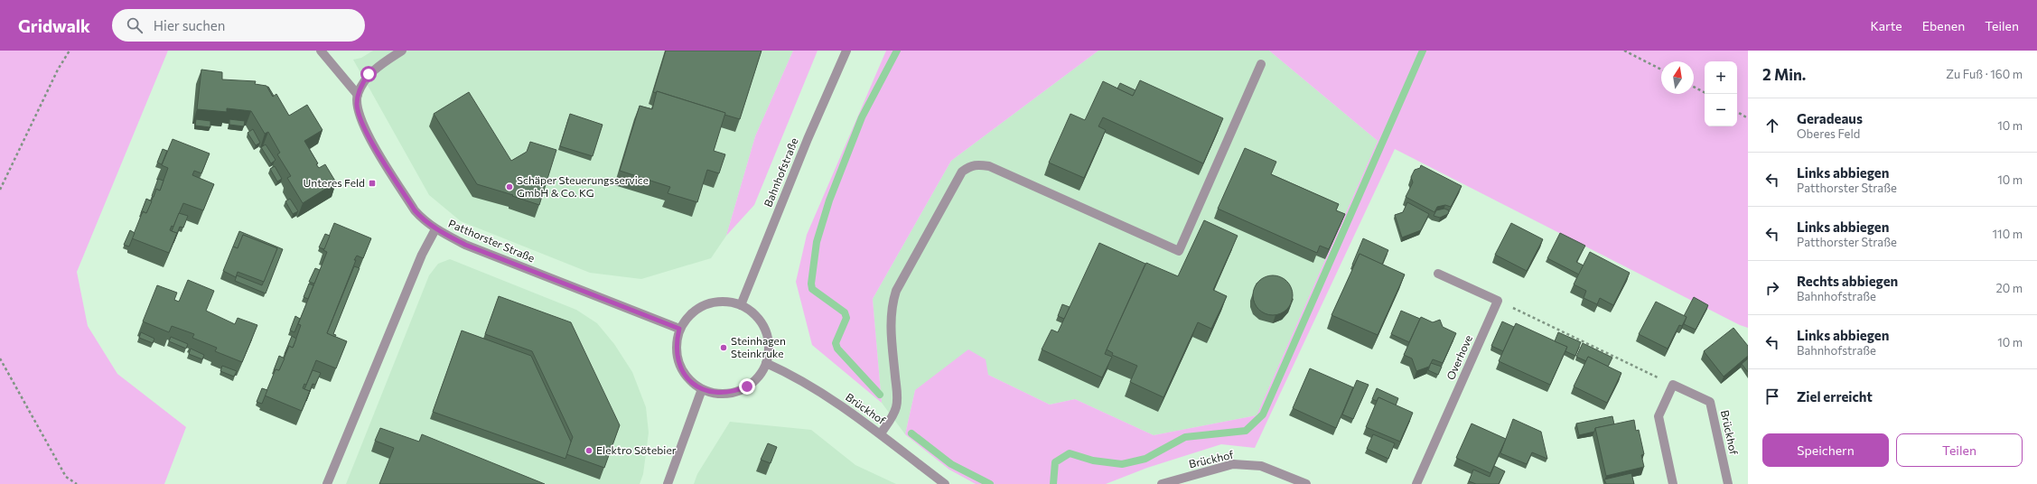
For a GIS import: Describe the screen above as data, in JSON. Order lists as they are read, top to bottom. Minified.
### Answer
{"streets":{"street":["Bahnhofstraße","Patthorster Straße","Overhove","Brückhof"]},"crossings":[["Bahnhofstraße","Patthorster Straße"],["Bahnhofstraße","Brückhof"],["Patthorster Straße","Brückhof"]],"places":{"transit":["Unteres Feld"],"other":["Schäper Steuerungsservice GmbH & Co. KG","Steinhagen Steinkruke","Elektro Sötebier"]},"north":"top","page":{"header":"Gridwalk","search":"Hier suchen","nav":["Karte","Ebenen","Teilen"],"heading":["2 Min.","Zu Fuß · 160 m"],"map_buttons":["+","−"],"list":[["Geradeaus","Oberes Feld","10 m"],["Links abbiegen","Patthorster Straße","10 m"],["Links abbiegen","Patthorster Straße","110 m"],["Rechts abbiegen","Bahnhofstraße","20 m"],["Links abbiegen","Bahnhofstraße","10 m"],"Ziel erreicht"],"buttons":["Speichern","Teilen"]}}
